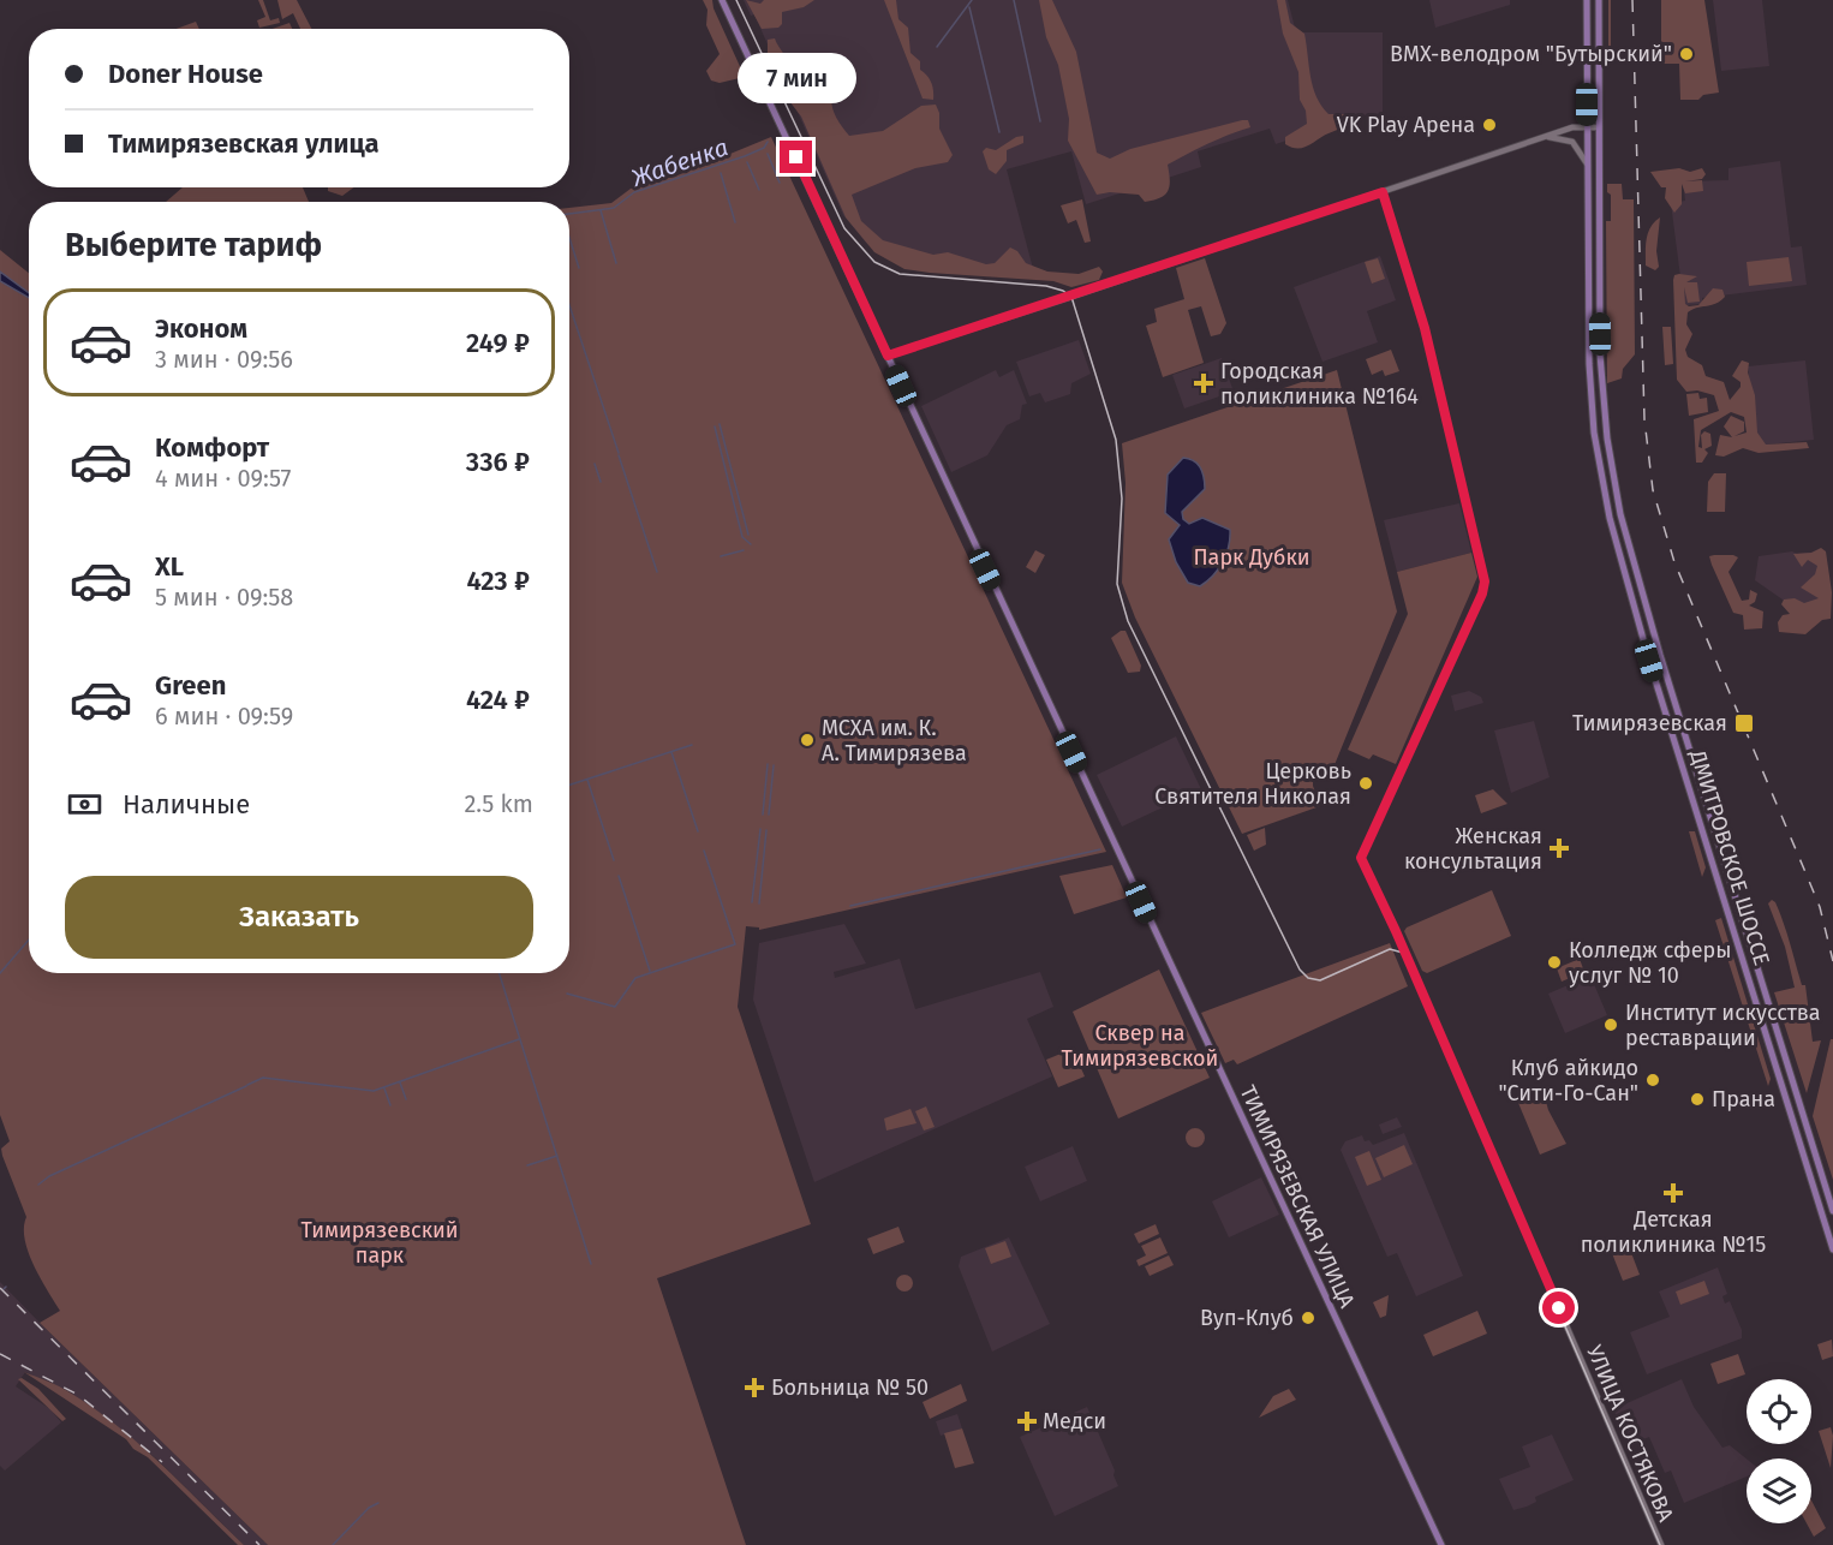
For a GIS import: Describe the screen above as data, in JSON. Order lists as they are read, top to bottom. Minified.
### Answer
{"streets":{"main road":["ДМИТРОВСКОЕ ШОССЕ","ТИМИРЯЗЕВСКАЯ УЛИЦА"],"street":["УЛИЦА КОСТЯКОВА"]},"water":["Жабенка"],"parks":["Парк Дубки","Сквер на Тимирязевской","Тимирязевский парк"],"places":{"other":["BMX-велодром \"Бутырский\"","VK Play Арена","МСХА им. К. А. Тимирязева","Церковь Святителя Николая","Колледж сферы услуг № 10","Институт искусства реставрации","Клуб айкидо \"Сити-Го-Сан\"","Прана","Вуп-Клуб"],"health":["Городская поликлиника №164","Женская консультация","Детская поликлиника №15","Больница № 50","Медси"],"transit":["Тимирязевская"]},"page":{"banner":["Doner House","Тимирязевская улица"],"bubble":"7 мин","heading":"Выберите тариф","list":[{"name":"Эконом","note":"3 мин · 09:56","value":"249 ₽"},{"name":"Комфорт","note":"4 мин · 09:57","value":"336 ₽"},{"name":"XL","note":"5 мин · 09:58","value":"423 ₽"},{"name":"Green","note":"6 мин · 09:59","value":"424 ₽"}],"pay":["Наличные","2.5 km"],"buttons":"Заказать"}}
